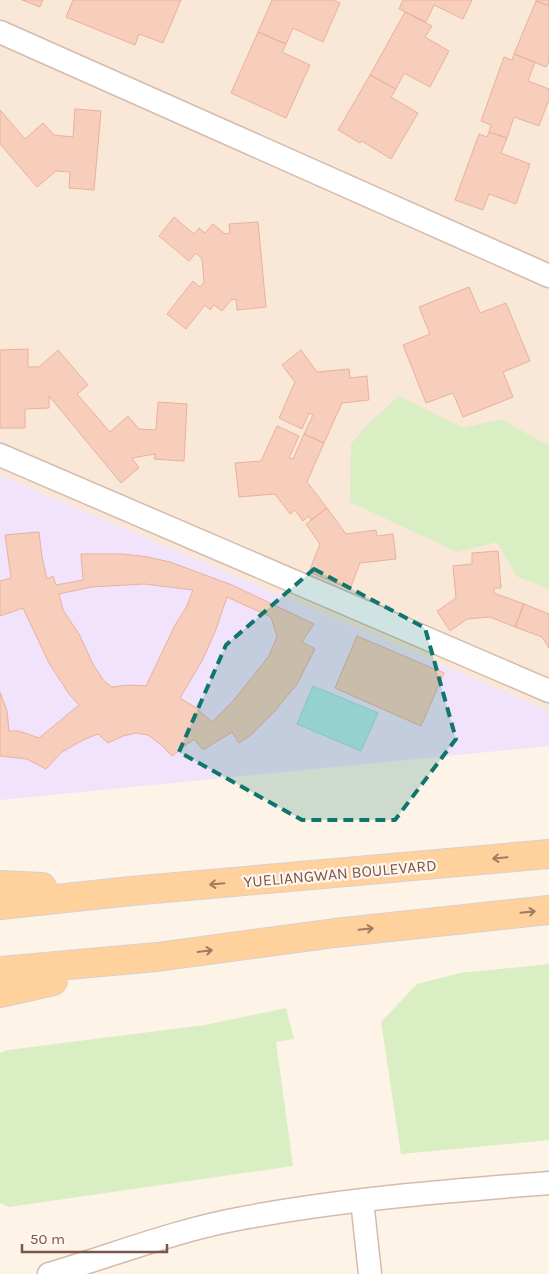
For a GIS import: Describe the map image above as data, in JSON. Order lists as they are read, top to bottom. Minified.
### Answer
{"streets":{"main road":["YUELIANGWAN BOULEVARD"]},"scale_bar":"50 m"}
